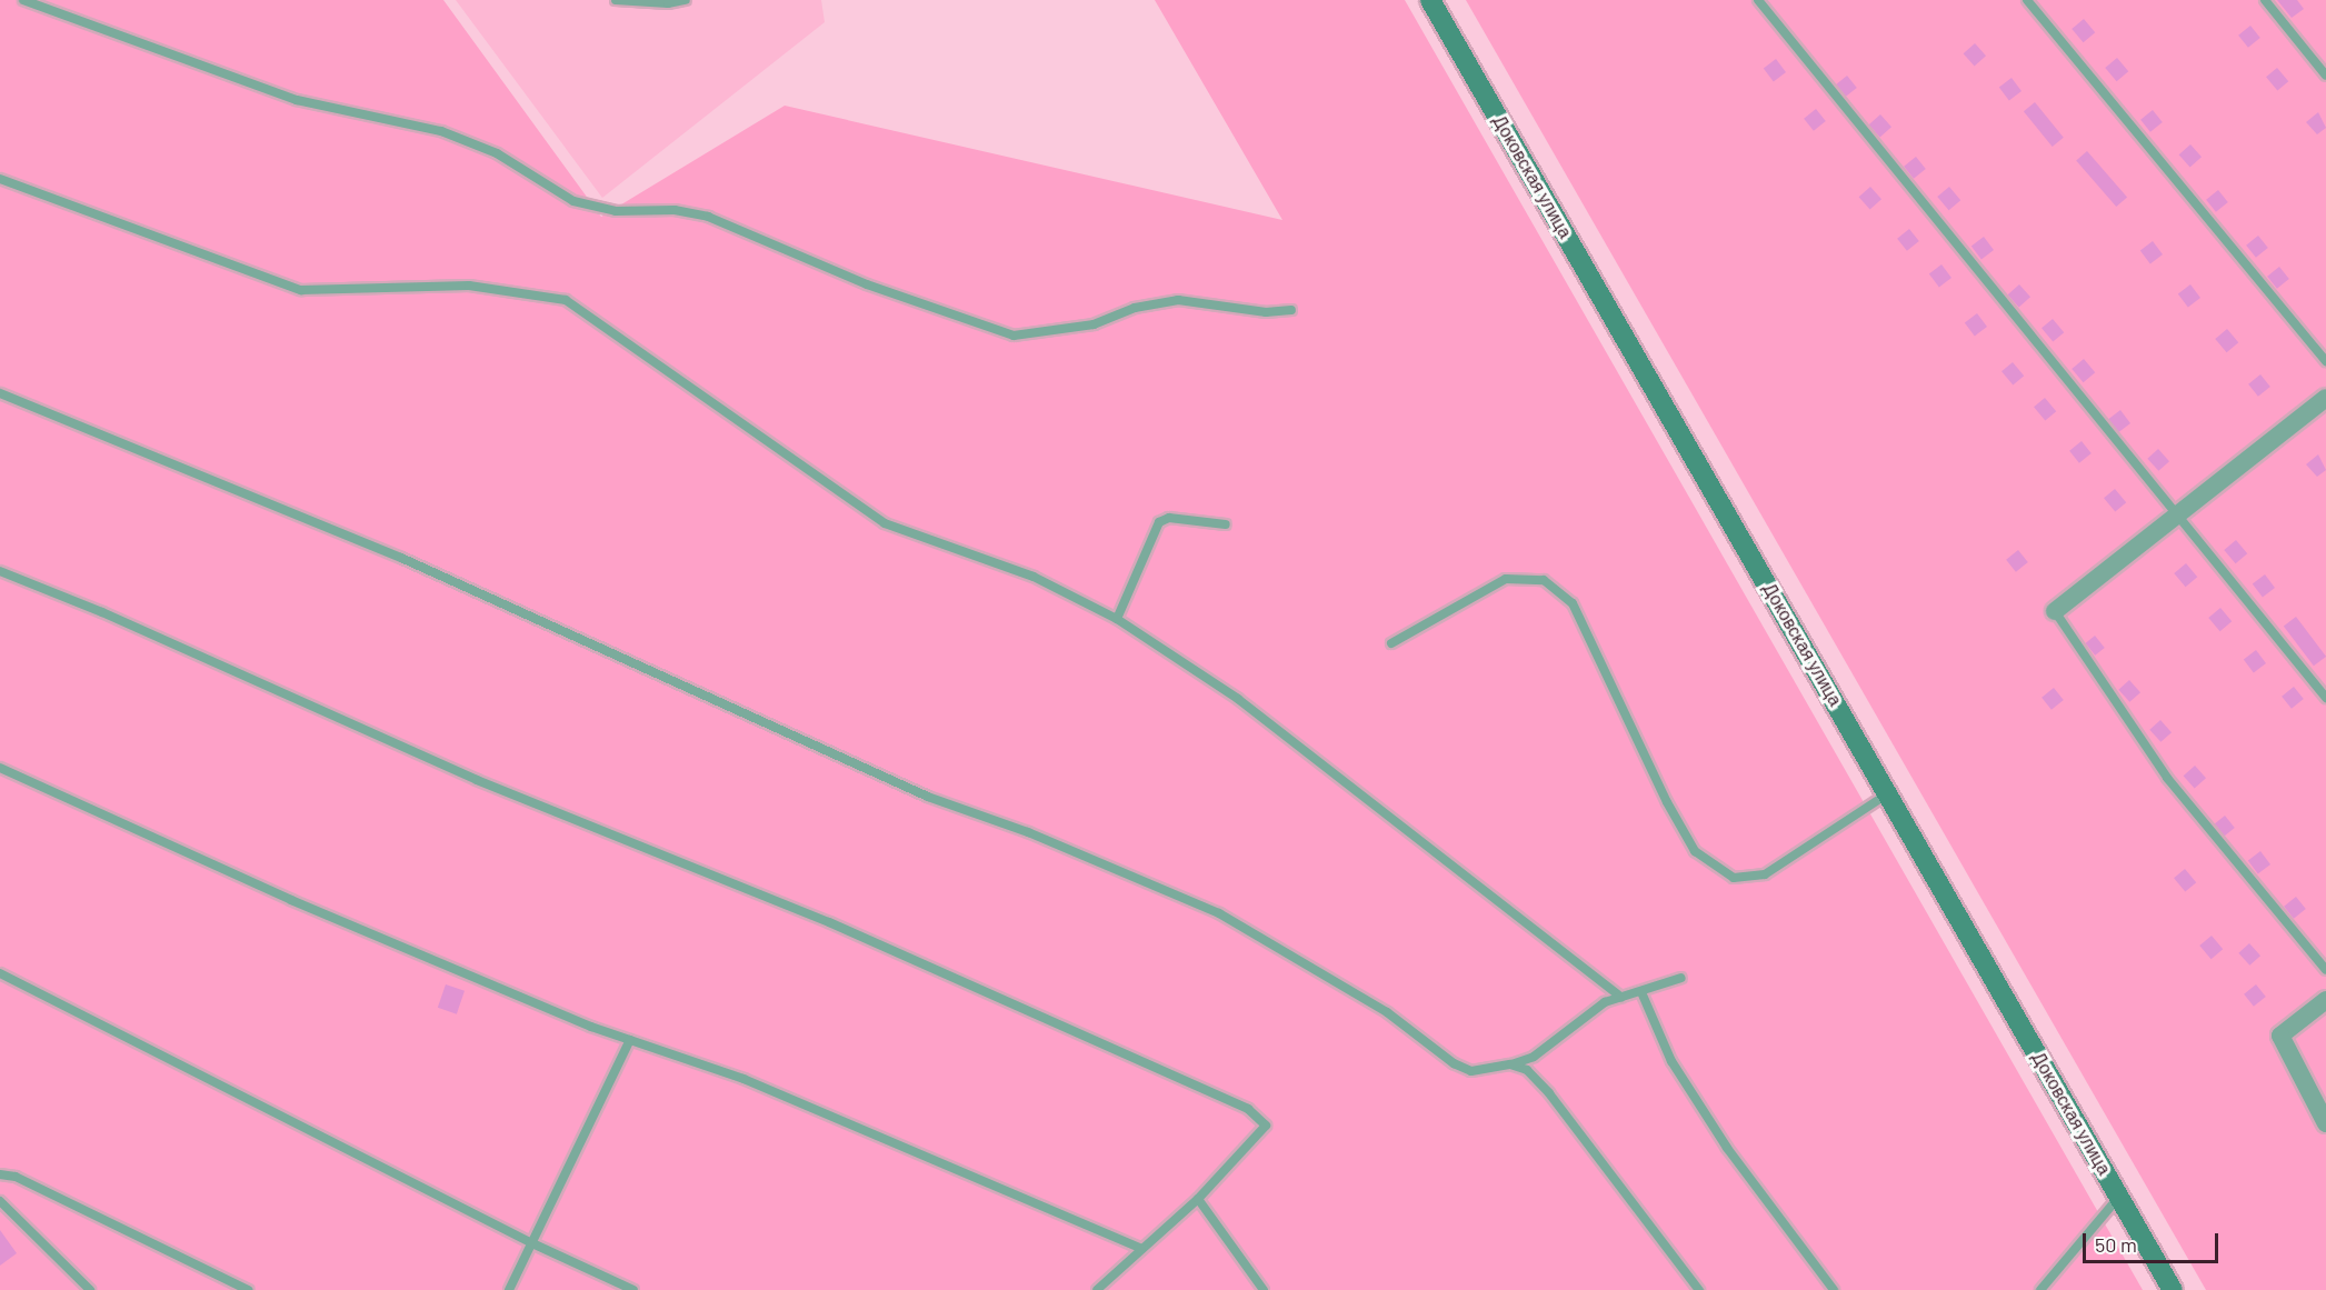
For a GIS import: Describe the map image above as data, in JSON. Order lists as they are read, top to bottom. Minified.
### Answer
{"streets":{"street":["Доковская улица"]},"scale_bar":"50 m"}
